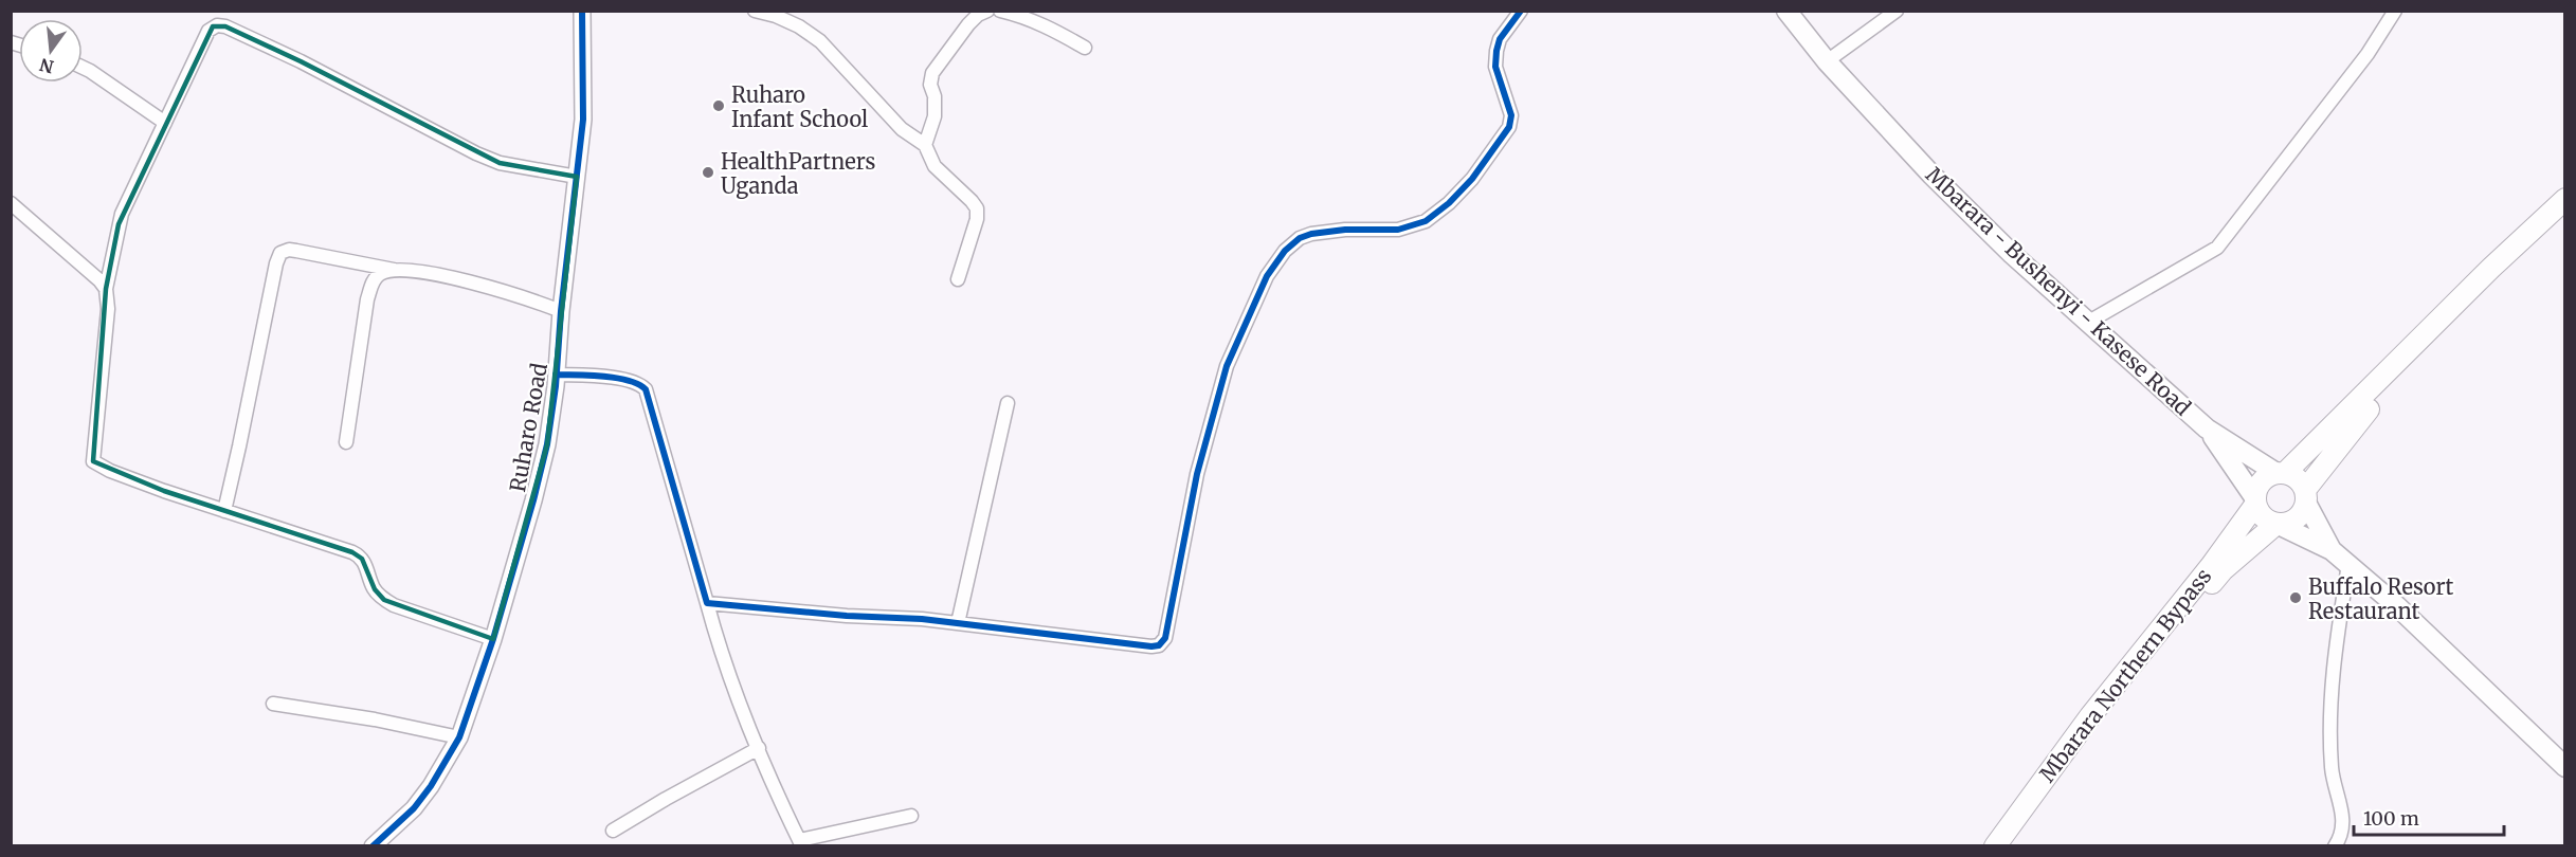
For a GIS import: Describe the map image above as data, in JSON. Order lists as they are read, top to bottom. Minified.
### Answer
{"streets":{"highway":["Mbarara Northern Bypass"],"main road":["Mbarara - Bushenyi - Kasese Road"],"street":["Ruharo Road"]},"crossings":[["Mbarara - Bushenyi - Kasese Road","Mbarara Northern Bypass"]],"places":["Ruharo Infant School","HealthPartners Uganda","Buffalo Resort Restaurant"],"scale_bar":"100 m","north":"bottom"}
